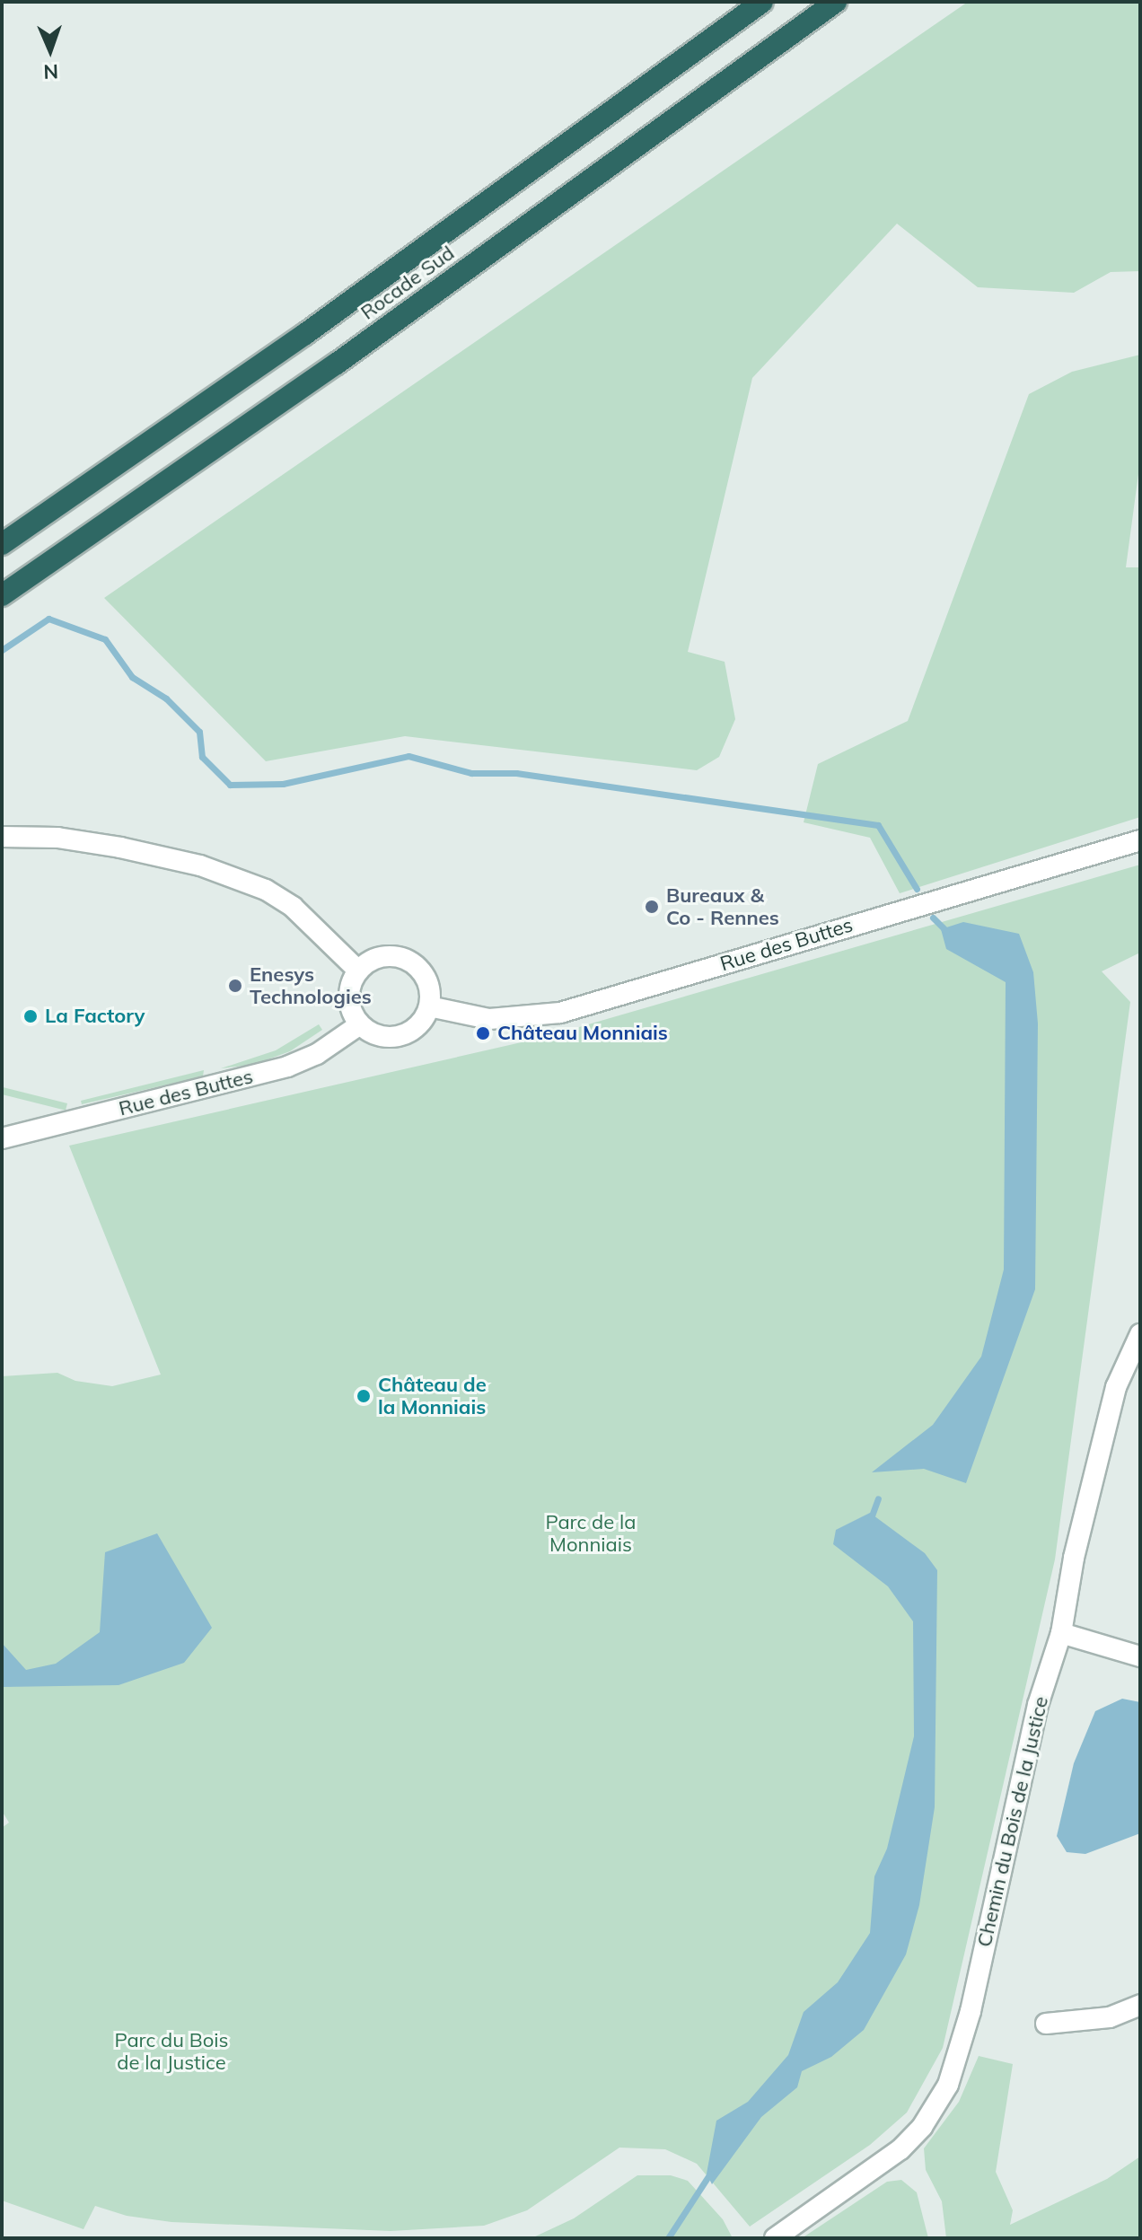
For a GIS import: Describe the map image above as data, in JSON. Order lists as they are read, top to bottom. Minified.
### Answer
{"streets":{"highway":["Rocade Sud"],"street":["Rue des Buttes","Chemin du Bois de la Justice"]},"parks":["Parc de la Monniais","Parc du Bois de la Justice"],"places":["Bureaux & Co - Rennes","Enesys Technologies","La Factory","Château Monniais","Château de la Monniais"],"north":"bottom"}
